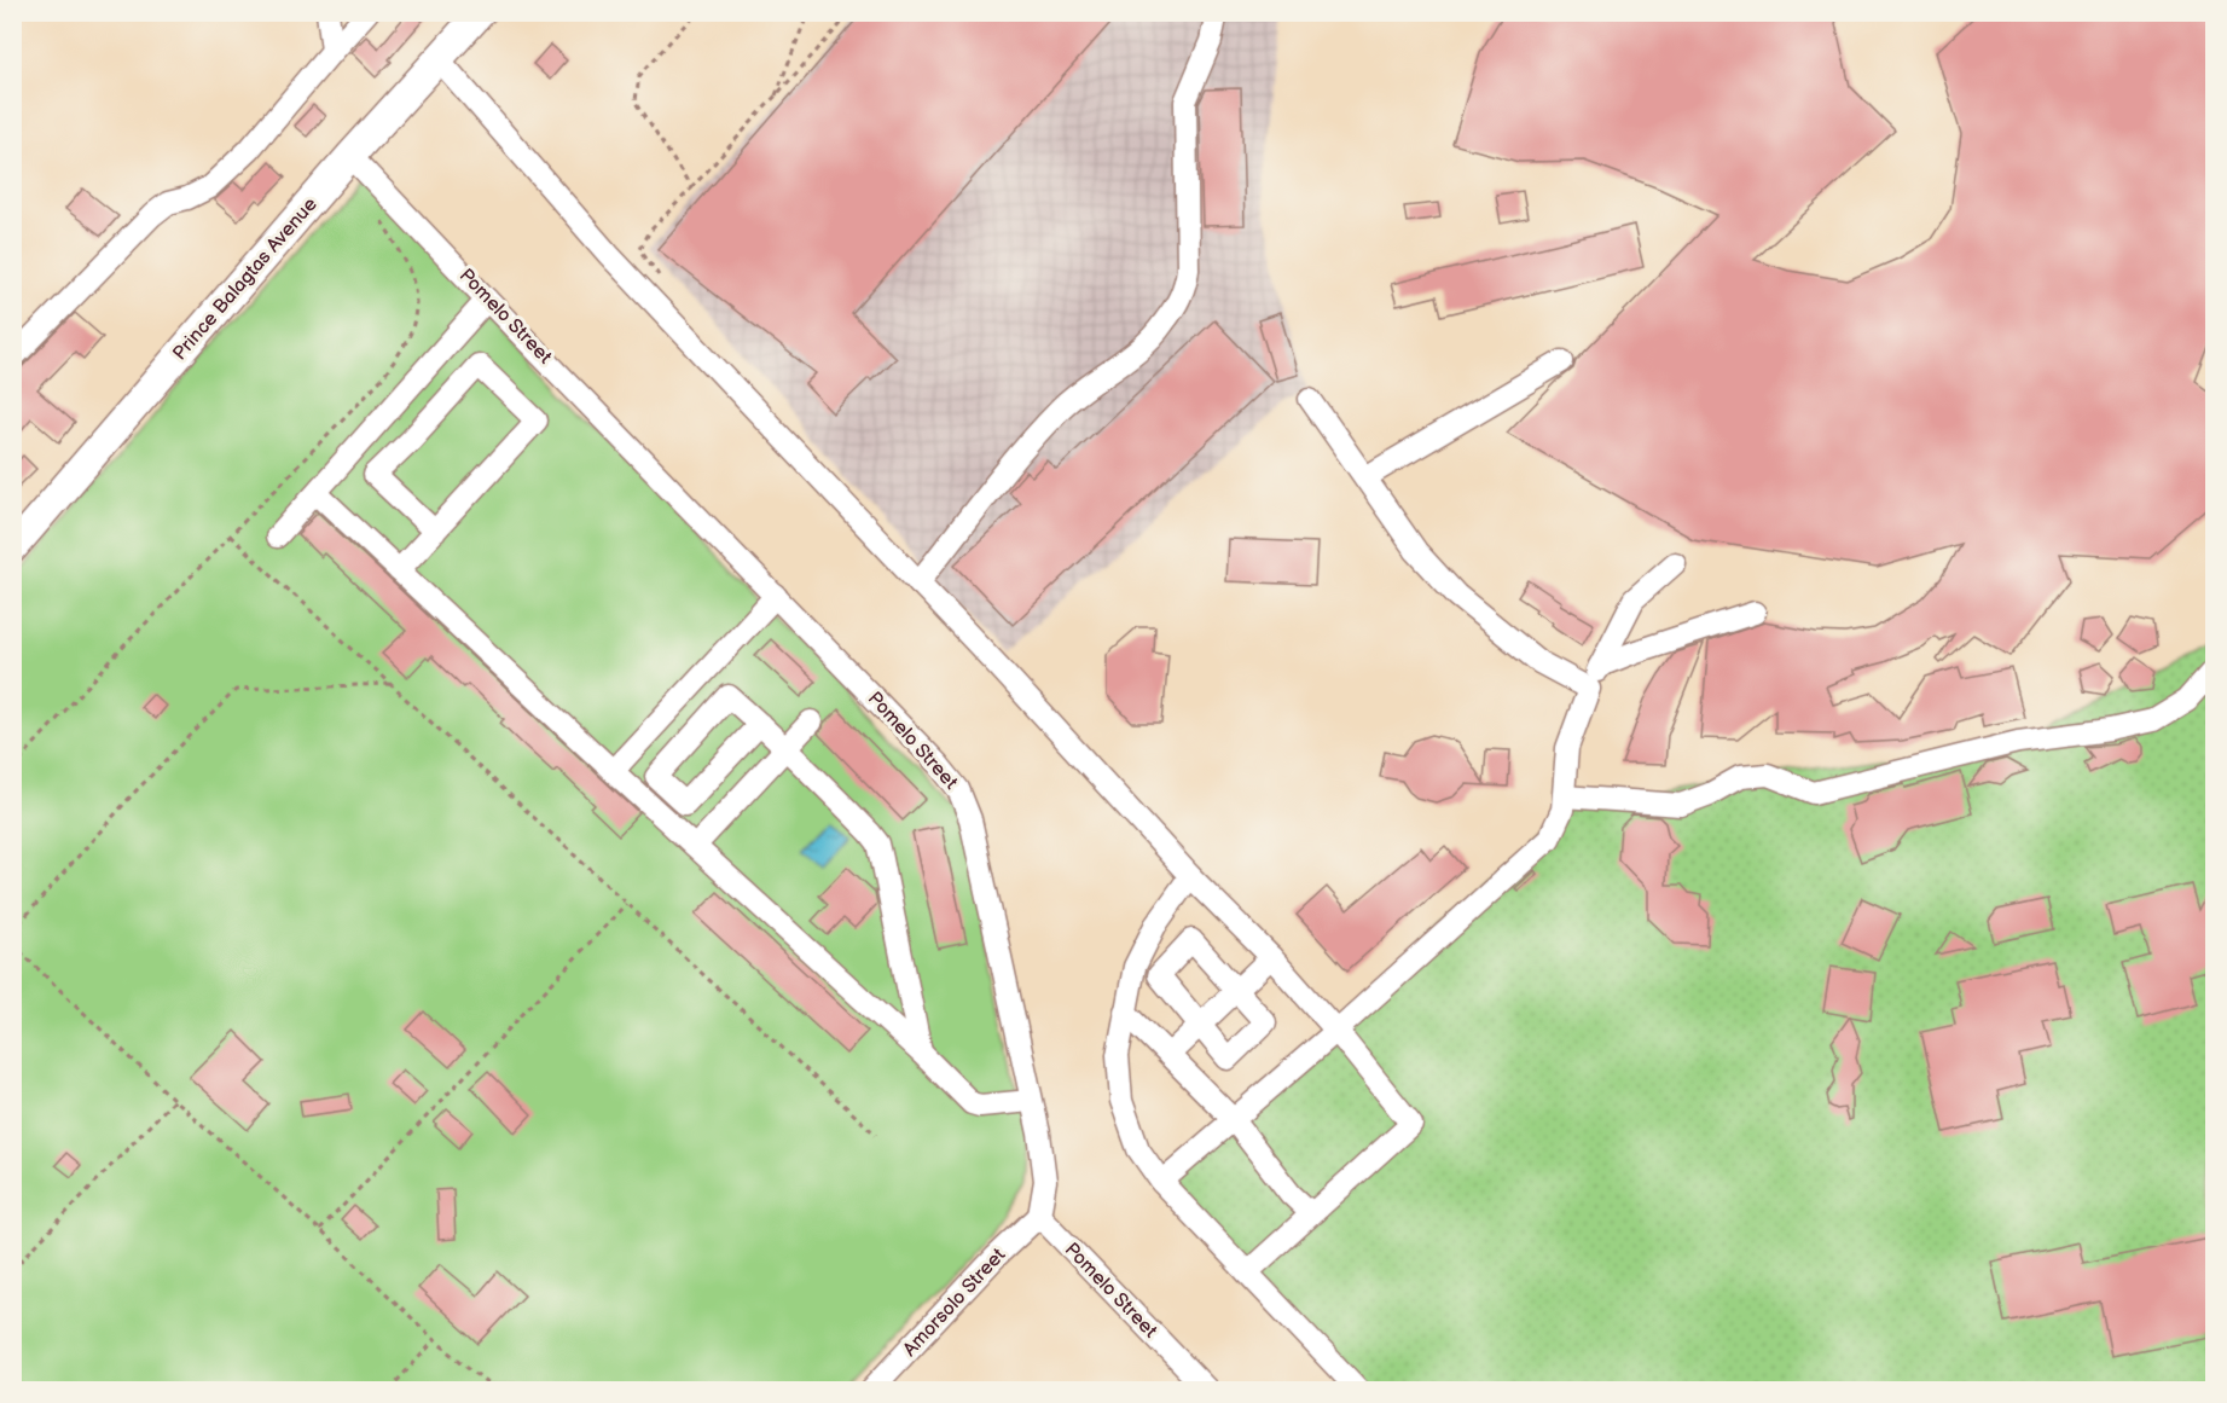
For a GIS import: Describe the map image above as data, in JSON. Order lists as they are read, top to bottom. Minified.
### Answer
{"streets":{"main road":["Prince Balagtas Avenue"],"street":["Pomelo Street","Amorsolo Street"]},"crossings":[["Prince Balagtas Avenue","Pomelo Street"],["Pomelo Street","Amorsolo Street"]]}
